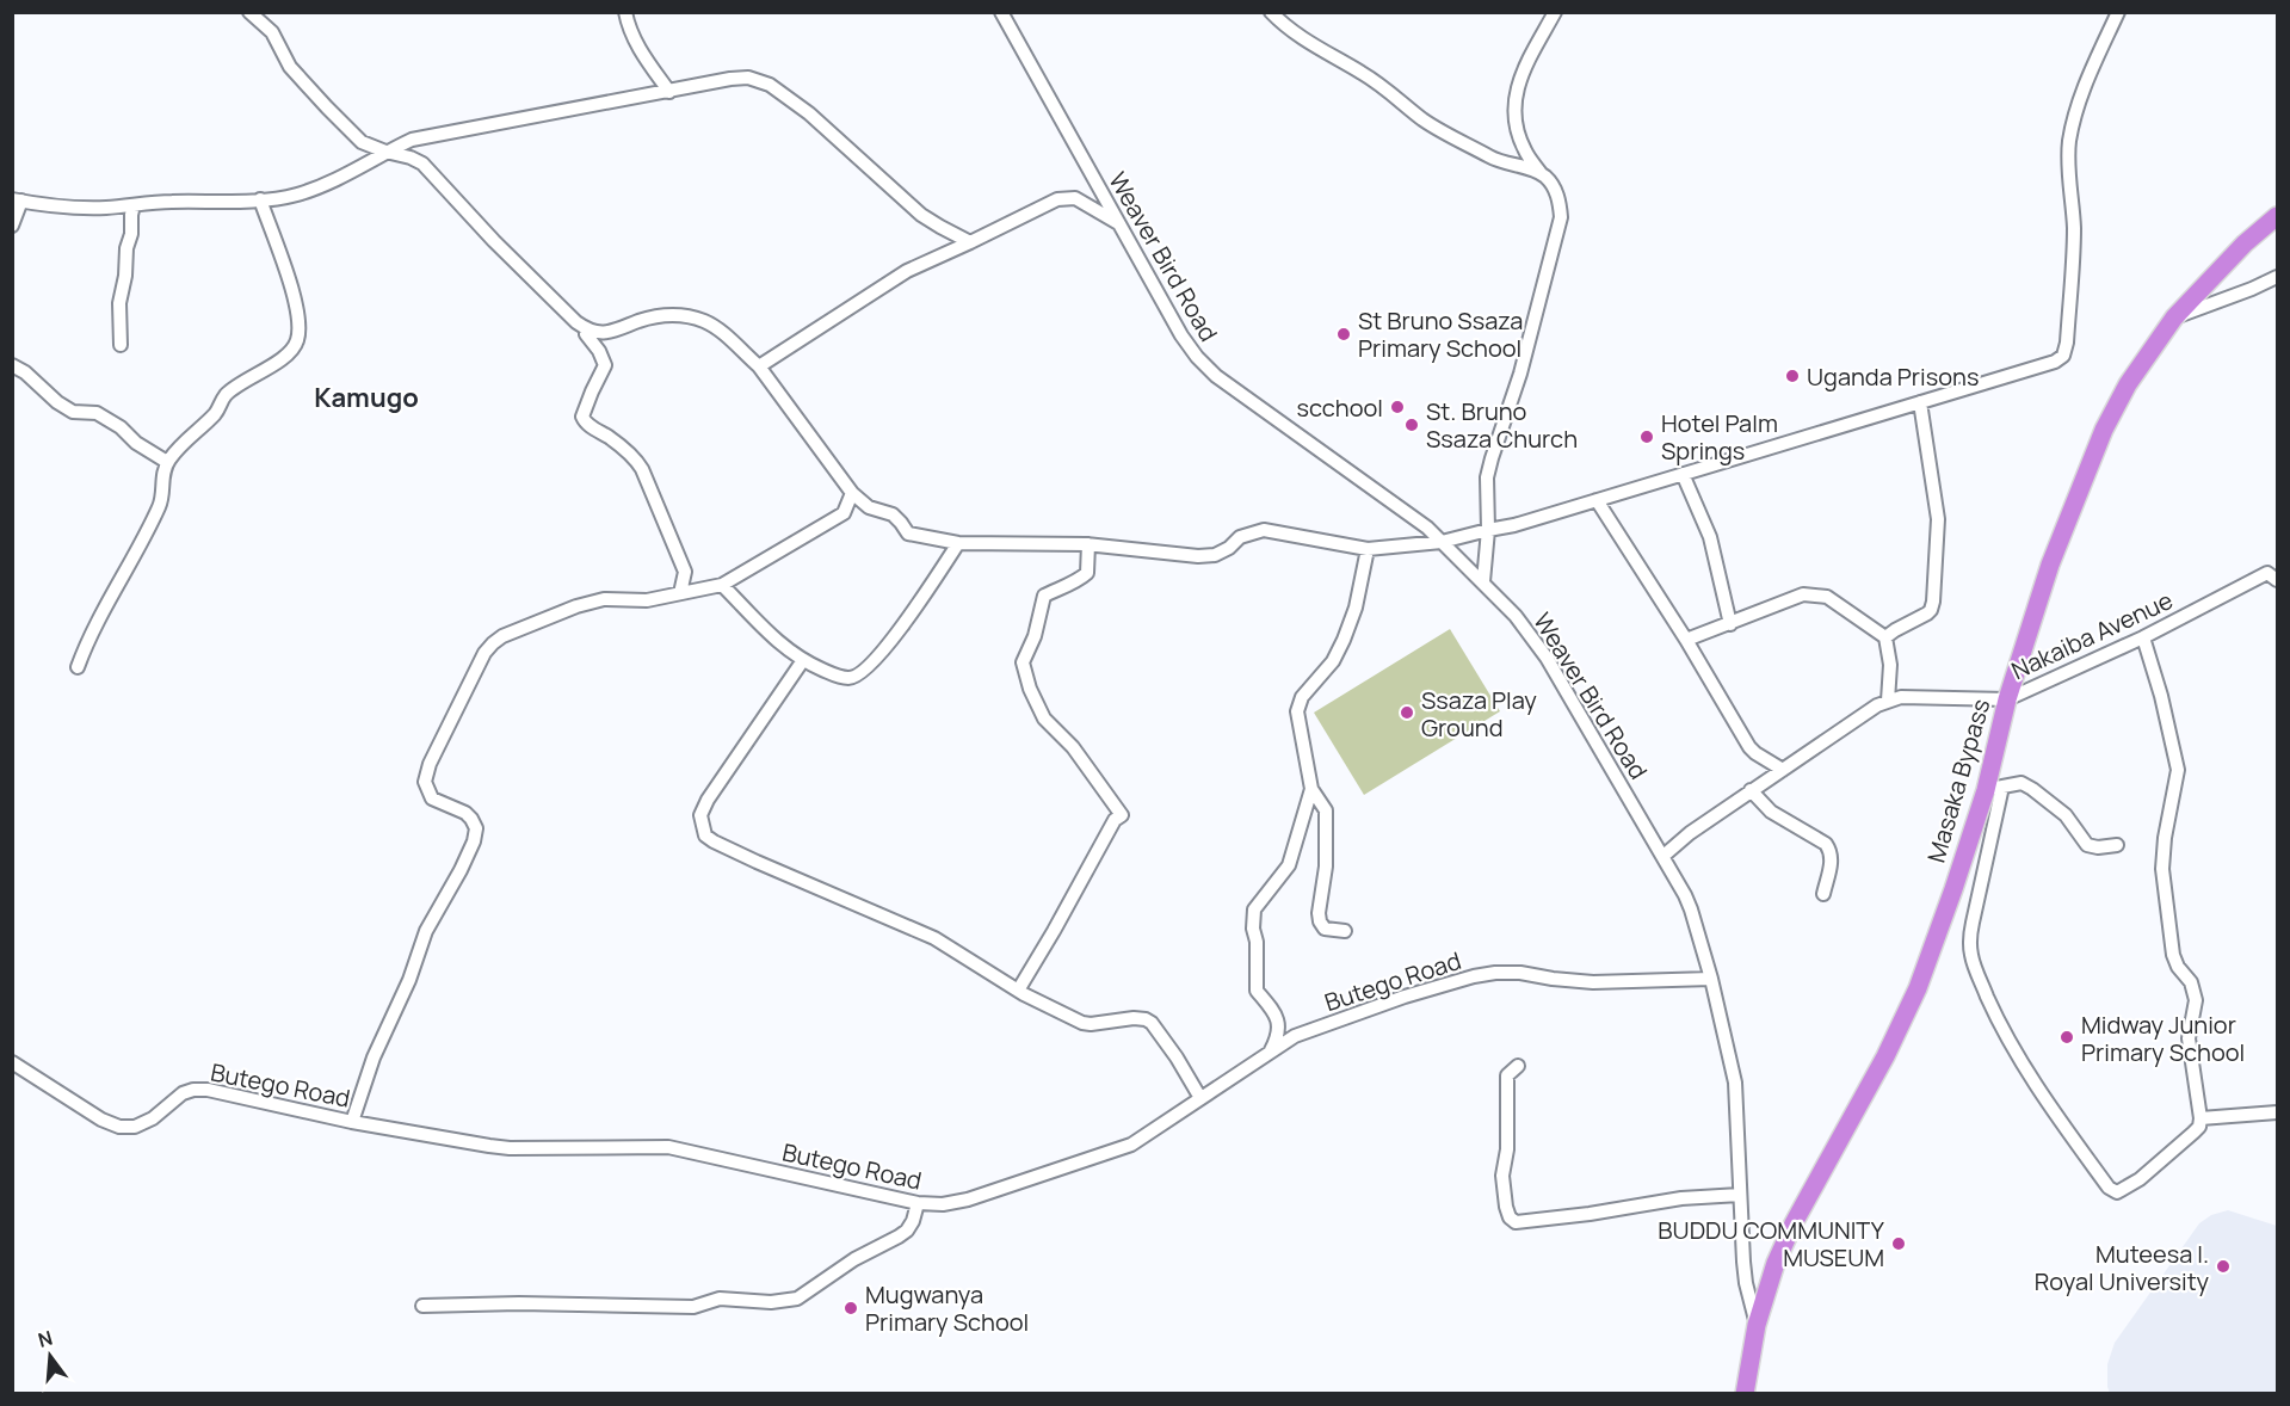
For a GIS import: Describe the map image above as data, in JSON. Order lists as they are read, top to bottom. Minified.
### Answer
{"streets":{"highway":["Masaka Bypass"],"street":["Weaver Bird Road","Nakaiba Avenue","Butego Road"]},"crossings":[["Weaver Bird Road","Nakaiba Avenue"],["Weaver Bird Road","Masaka Bypass"],["Weaver Bird Road","Butego Road"],["Nakaiba Avenue","Masaka Bypass"]],"districts":["Kamugo"],"places":["St Bruno Ssaza Primary School","Uganda Prisons","scchool","St. Bruno Ssaza Church","Hotel Palm Springs","Ssaza Play Ground","Midway Junior Primary School","BUDDU COMMUNITY MUSEUM","Muteesa I. Royal University","Mugwanya Primary School"],"north":"top"}
